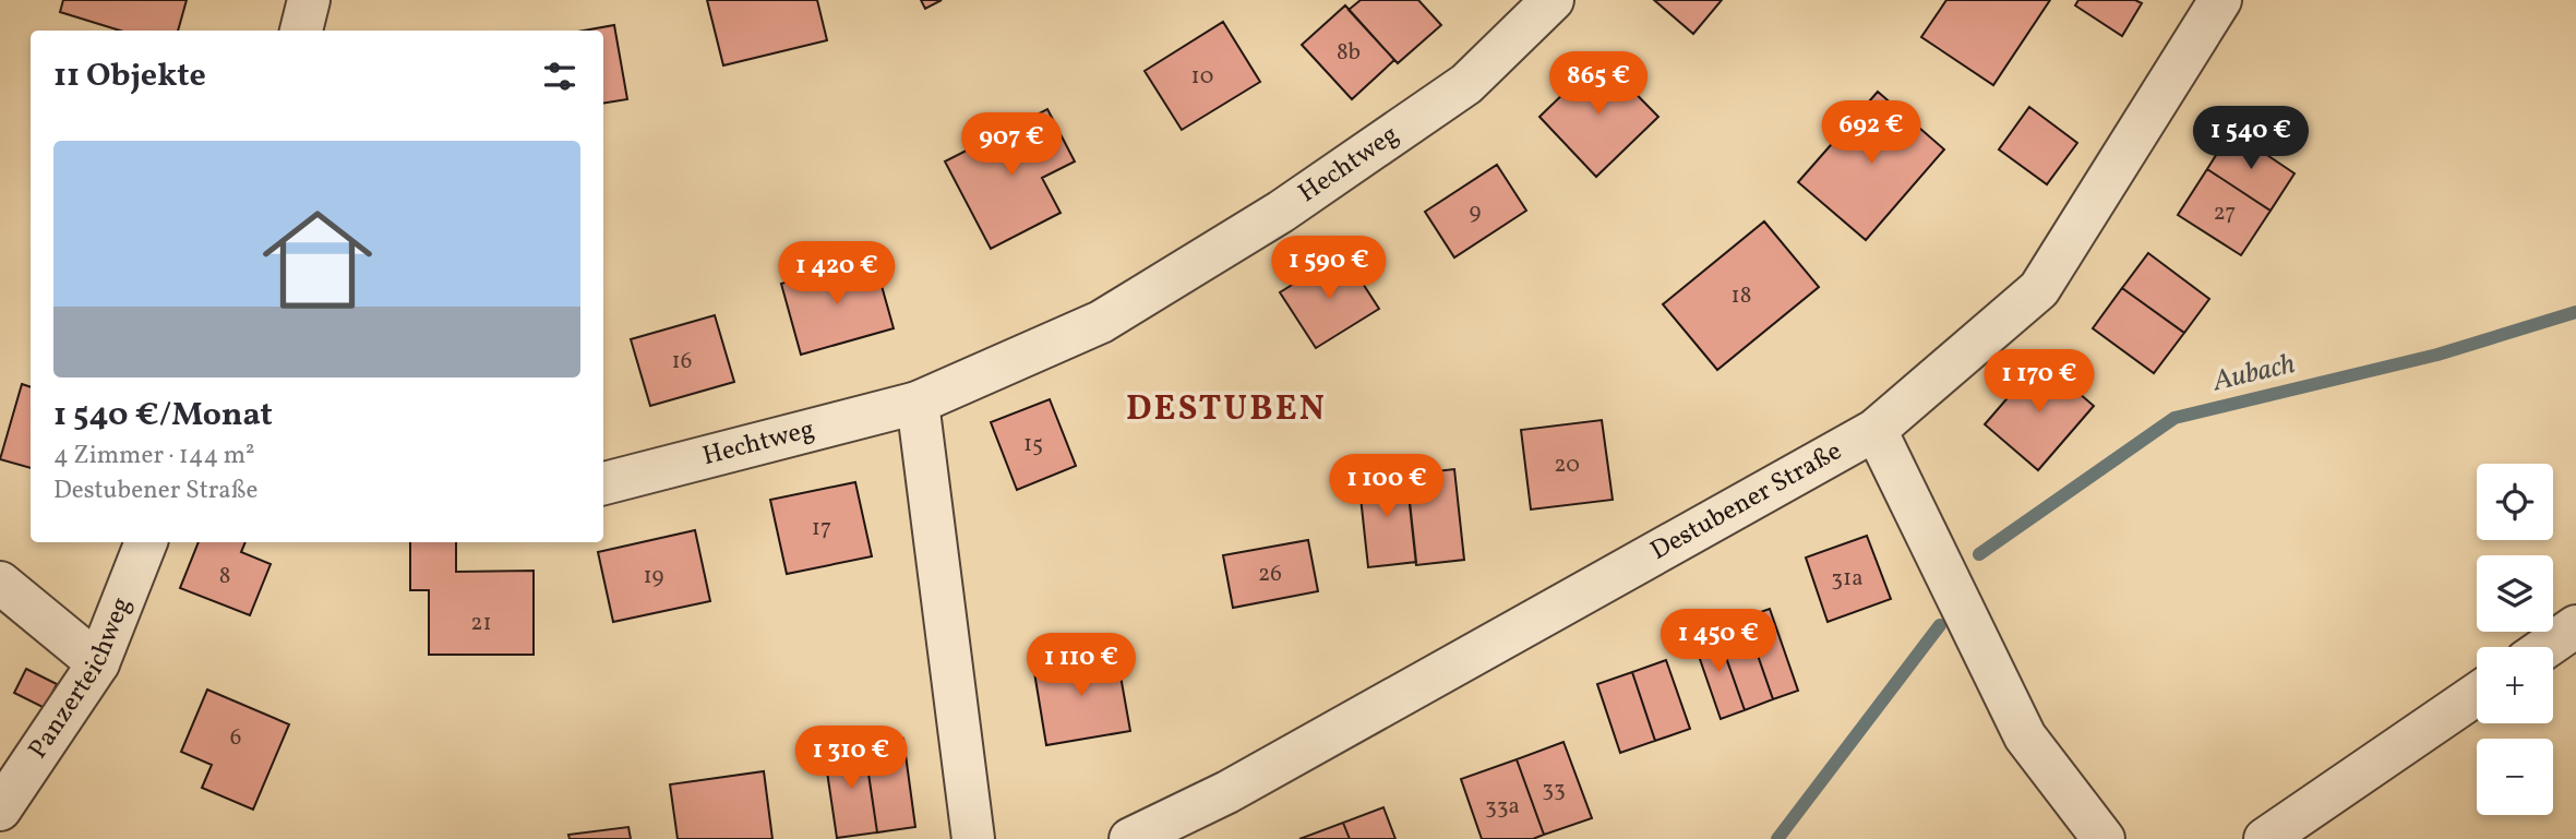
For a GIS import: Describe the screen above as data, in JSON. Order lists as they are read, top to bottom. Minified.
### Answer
{"streets":{"street":["Hechtweg","Destubener Straße","Panzerteichweg"]},"districts":["DESTUBEN"],"water":["Aubach"],"house_numbers":["8b","10","9","27","18","16","15","20","17","26","8","19","31a","21","6","33","33a"],"page":{"heading":"11 Objekte","price":["865 €","692 €","1 540 €","907 €","1 590 €","1 420 €","1 170 €","1 100 €","1 450 €","1 110 €","1 310 €"],"list":[{"name":"1 540 €/Monat","note":"4 Zimmer · 144 m² · Destubener Straße"}],"map_buttons":["+","−"]}}
